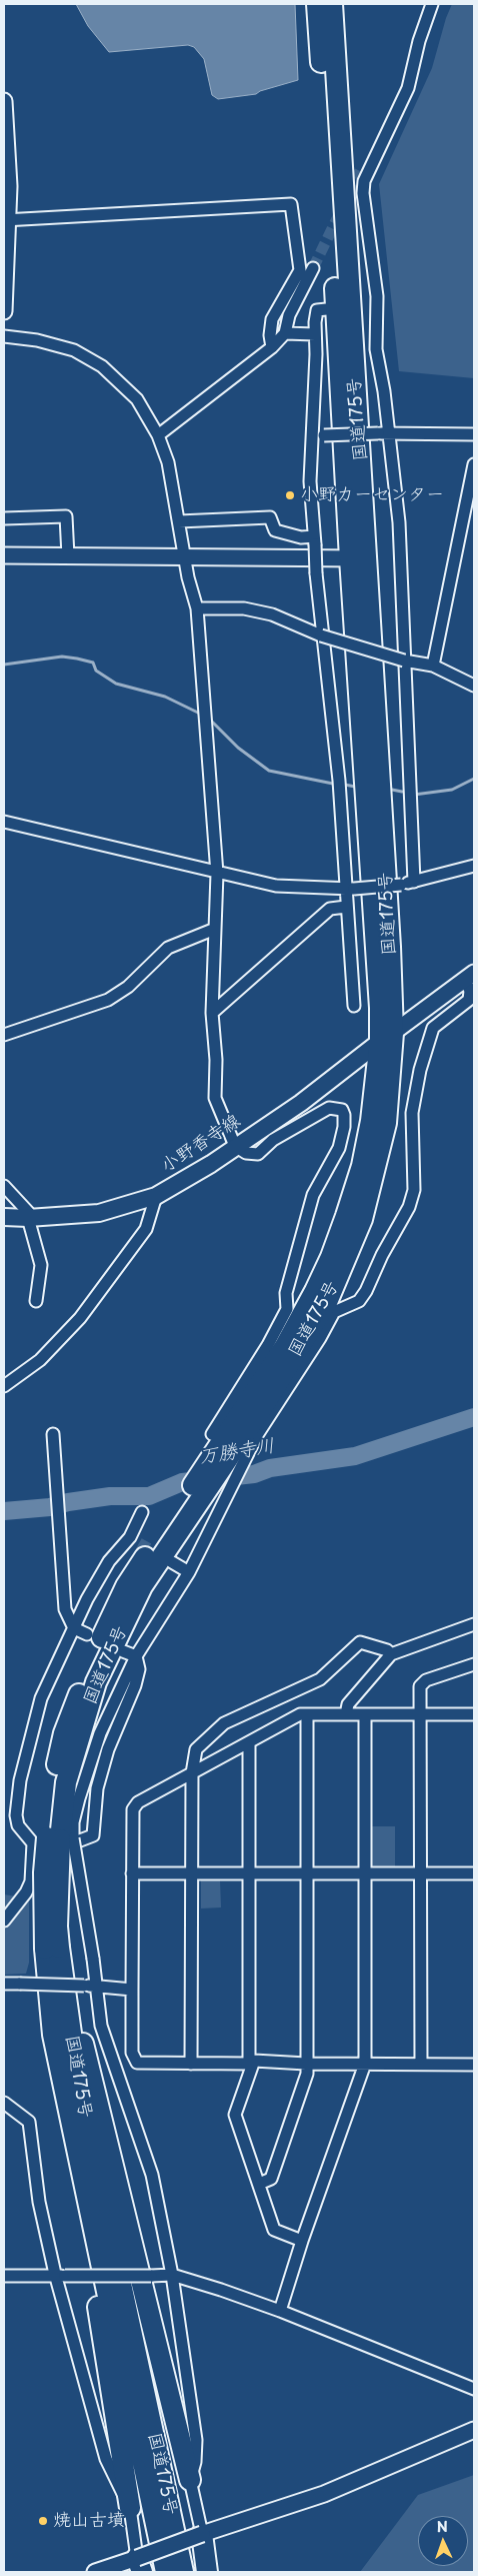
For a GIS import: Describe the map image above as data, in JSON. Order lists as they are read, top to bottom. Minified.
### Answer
{"streets":{"highway":["国道175号"],"main road":["小野香寺線"]},"crossings":[["国道175号","小野香寺線"]],"water":["万勝寺川"],"places":["小野カーセンター","焼山古墳"],"north":"top"}
